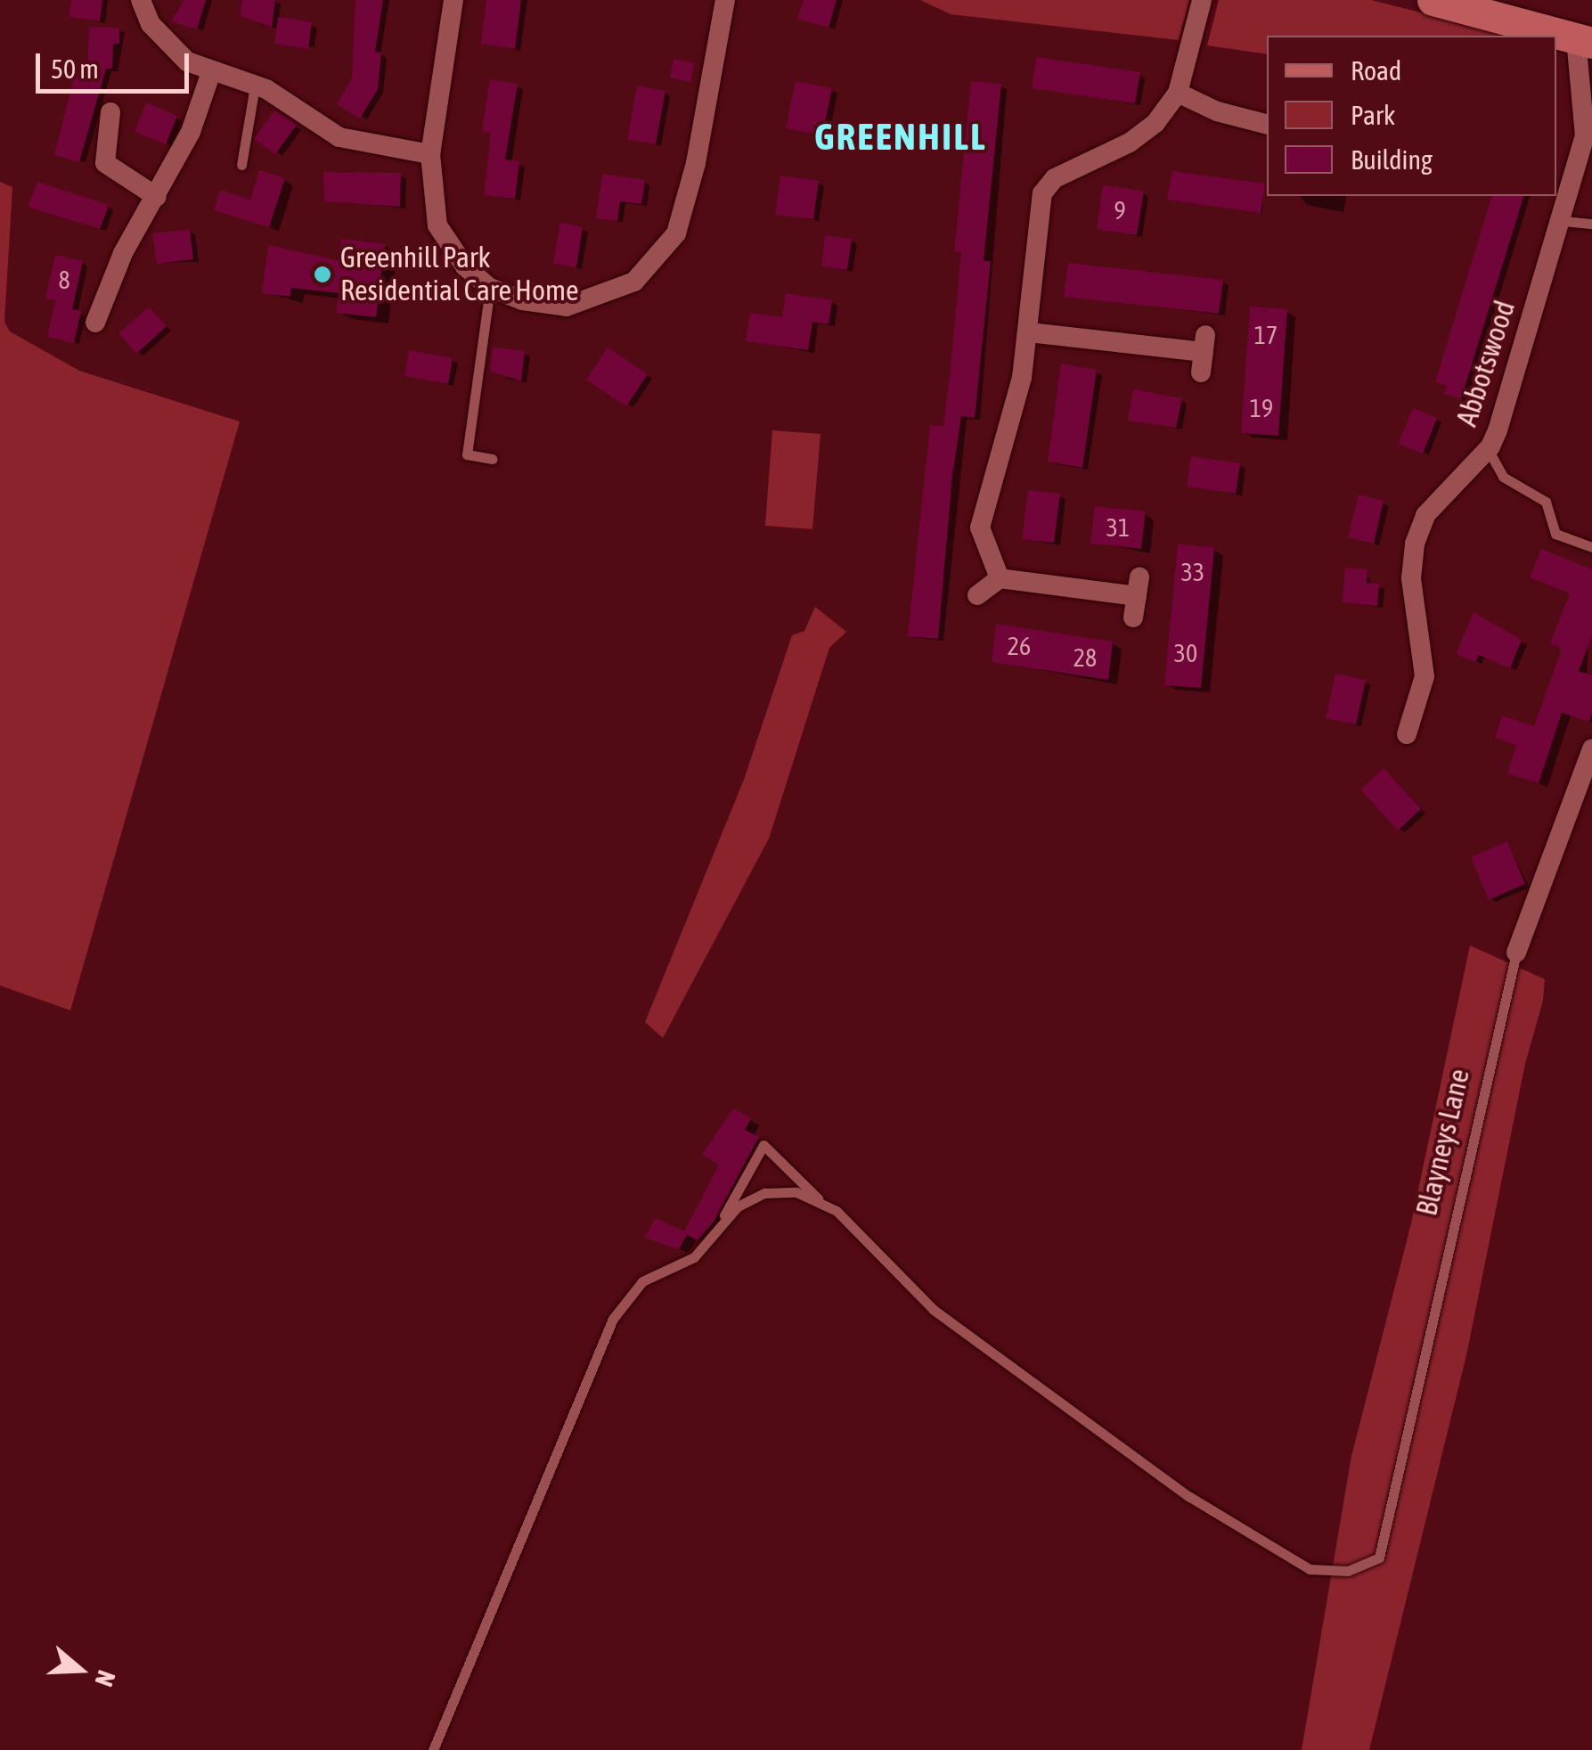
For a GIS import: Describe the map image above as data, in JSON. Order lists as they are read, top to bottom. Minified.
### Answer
{"streets":{"street":["Abbotswood","Blayneys Lane"]},"districts":["GREENHILL"],"places":["Greenhill Park Residential Care Home"],"house_numbers":["9","8","17","19","31","33","26","30","28"],"legend":["Road","Park","Building"],"scale_bar":"50 m","north":"right"}
